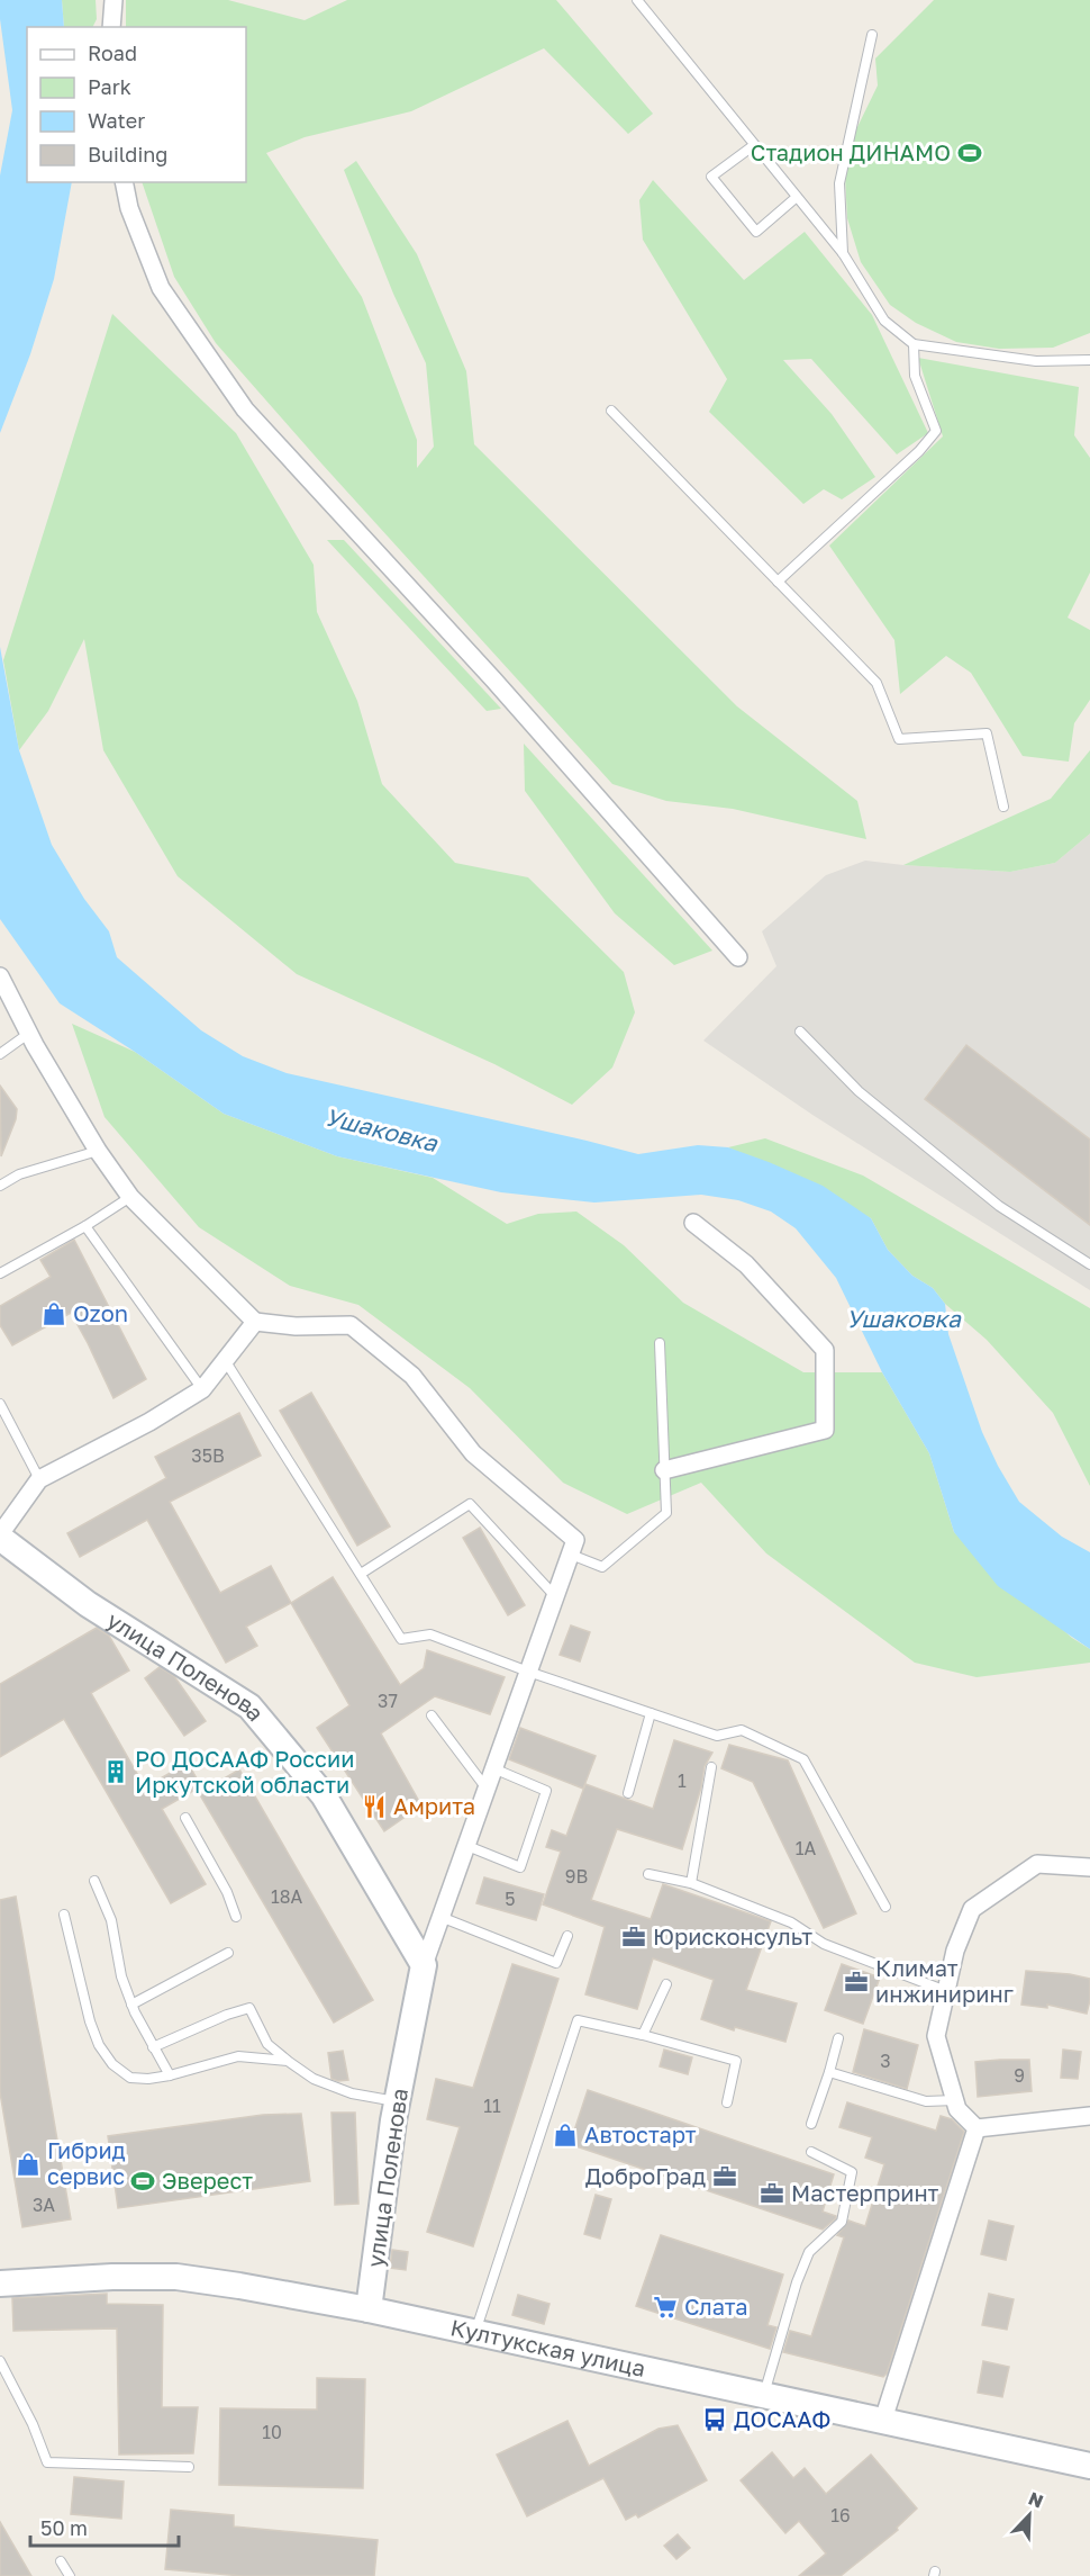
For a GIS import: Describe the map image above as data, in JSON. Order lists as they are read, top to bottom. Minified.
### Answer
{"streets":{"street":["улица Поленова","Култукская улица"]},"crossings":[["улица Поленова","Култукская улица"]],"water":["Ушаковка"],"places":{"sports":["Стадион ДИНАМО","Эверест"],"shop":["Ozon","Автостарт","Гибрид сервис"],"building":["РО ДОСААФ России Иркутской области"],"restaurant":["Амрита"],"office":["Юрисконсульт","Климат инжиниринг","ДоброГрад","Мастерпринт"],"supermarket":["Слата"],"bus stop":["ДОСААФ"]},"house_numbers":["35В","37","1","1А","9В","18А","5","3","9","11","3А","10","16"],"legend":["Road","Park","Water","Building"],"scale_bar":"50 m","north":"top right"}
